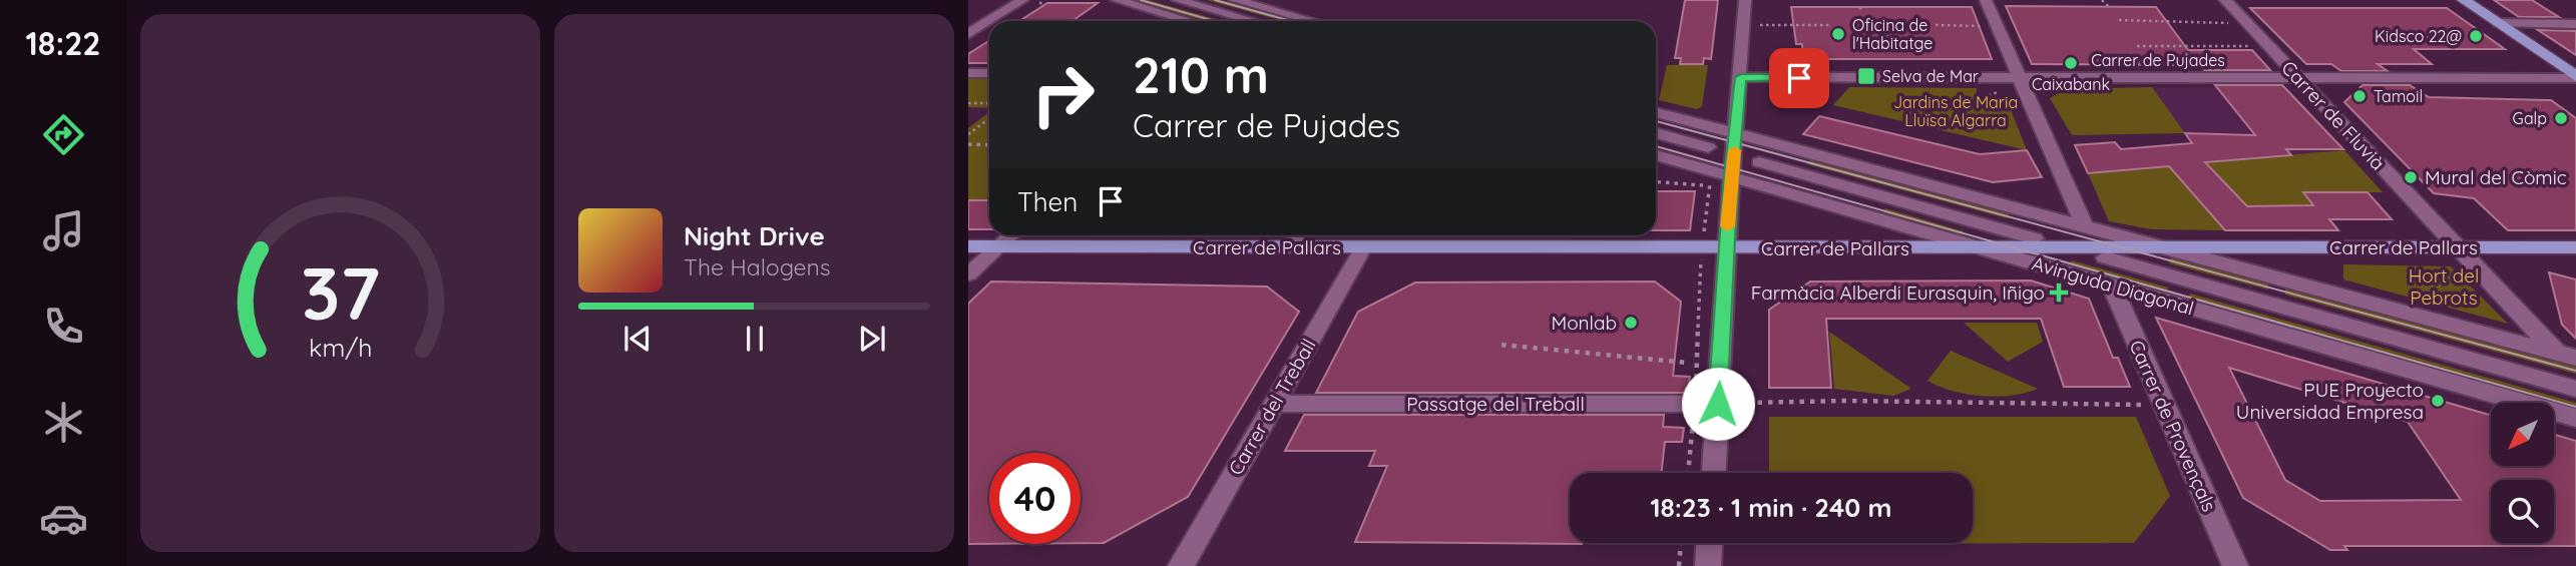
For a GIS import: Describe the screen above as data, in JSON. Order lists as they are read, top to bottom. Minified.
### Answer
{"streets":{"main road":["Carrer de Pallars"],"street":["Carrer de Pujades","Carrer de Fluvià","Avinguda Diagonal","Passatge del Treball","Carrer del Treball","Carrer de Provençals"]},"crossings":[["Carrer de Pujades","Carrer de Fluvià"],["Carrer de Fluvià","Carrer de Pallars"],["Carrer de Pallars","Avinguda Diagonal"],["Carrer de Pallars","Carrer del Treball"],["Avinguda Diagonal","Carrer de Provençals"],["Passatge del Treball","Carrer del Treball"]],"parks":["Jardins de Maria Lluïsa Algarra","Hort del Pebrots"],"places":{"other":["Oficina de l'Habitatge","Kidsco 22@","Caixabank","Tamoil","Galp","Mural del Còmic","Monlab","PUE Proyecto Universidad Empresa"],"transit":["Selva de Mar"],"health":["Farmàcia Alberdi Eurasquin, Iñigo"]},"north":"bottom left","page":{"tabs":"18:22","turn":["210 m","Carrer de Pujades"],"then":"Then","song":["Night Drive","The Halogens"],"limit":"40","trip":"18:23 · 1 min · 240 m","gauge":["37","km/h"]}}
